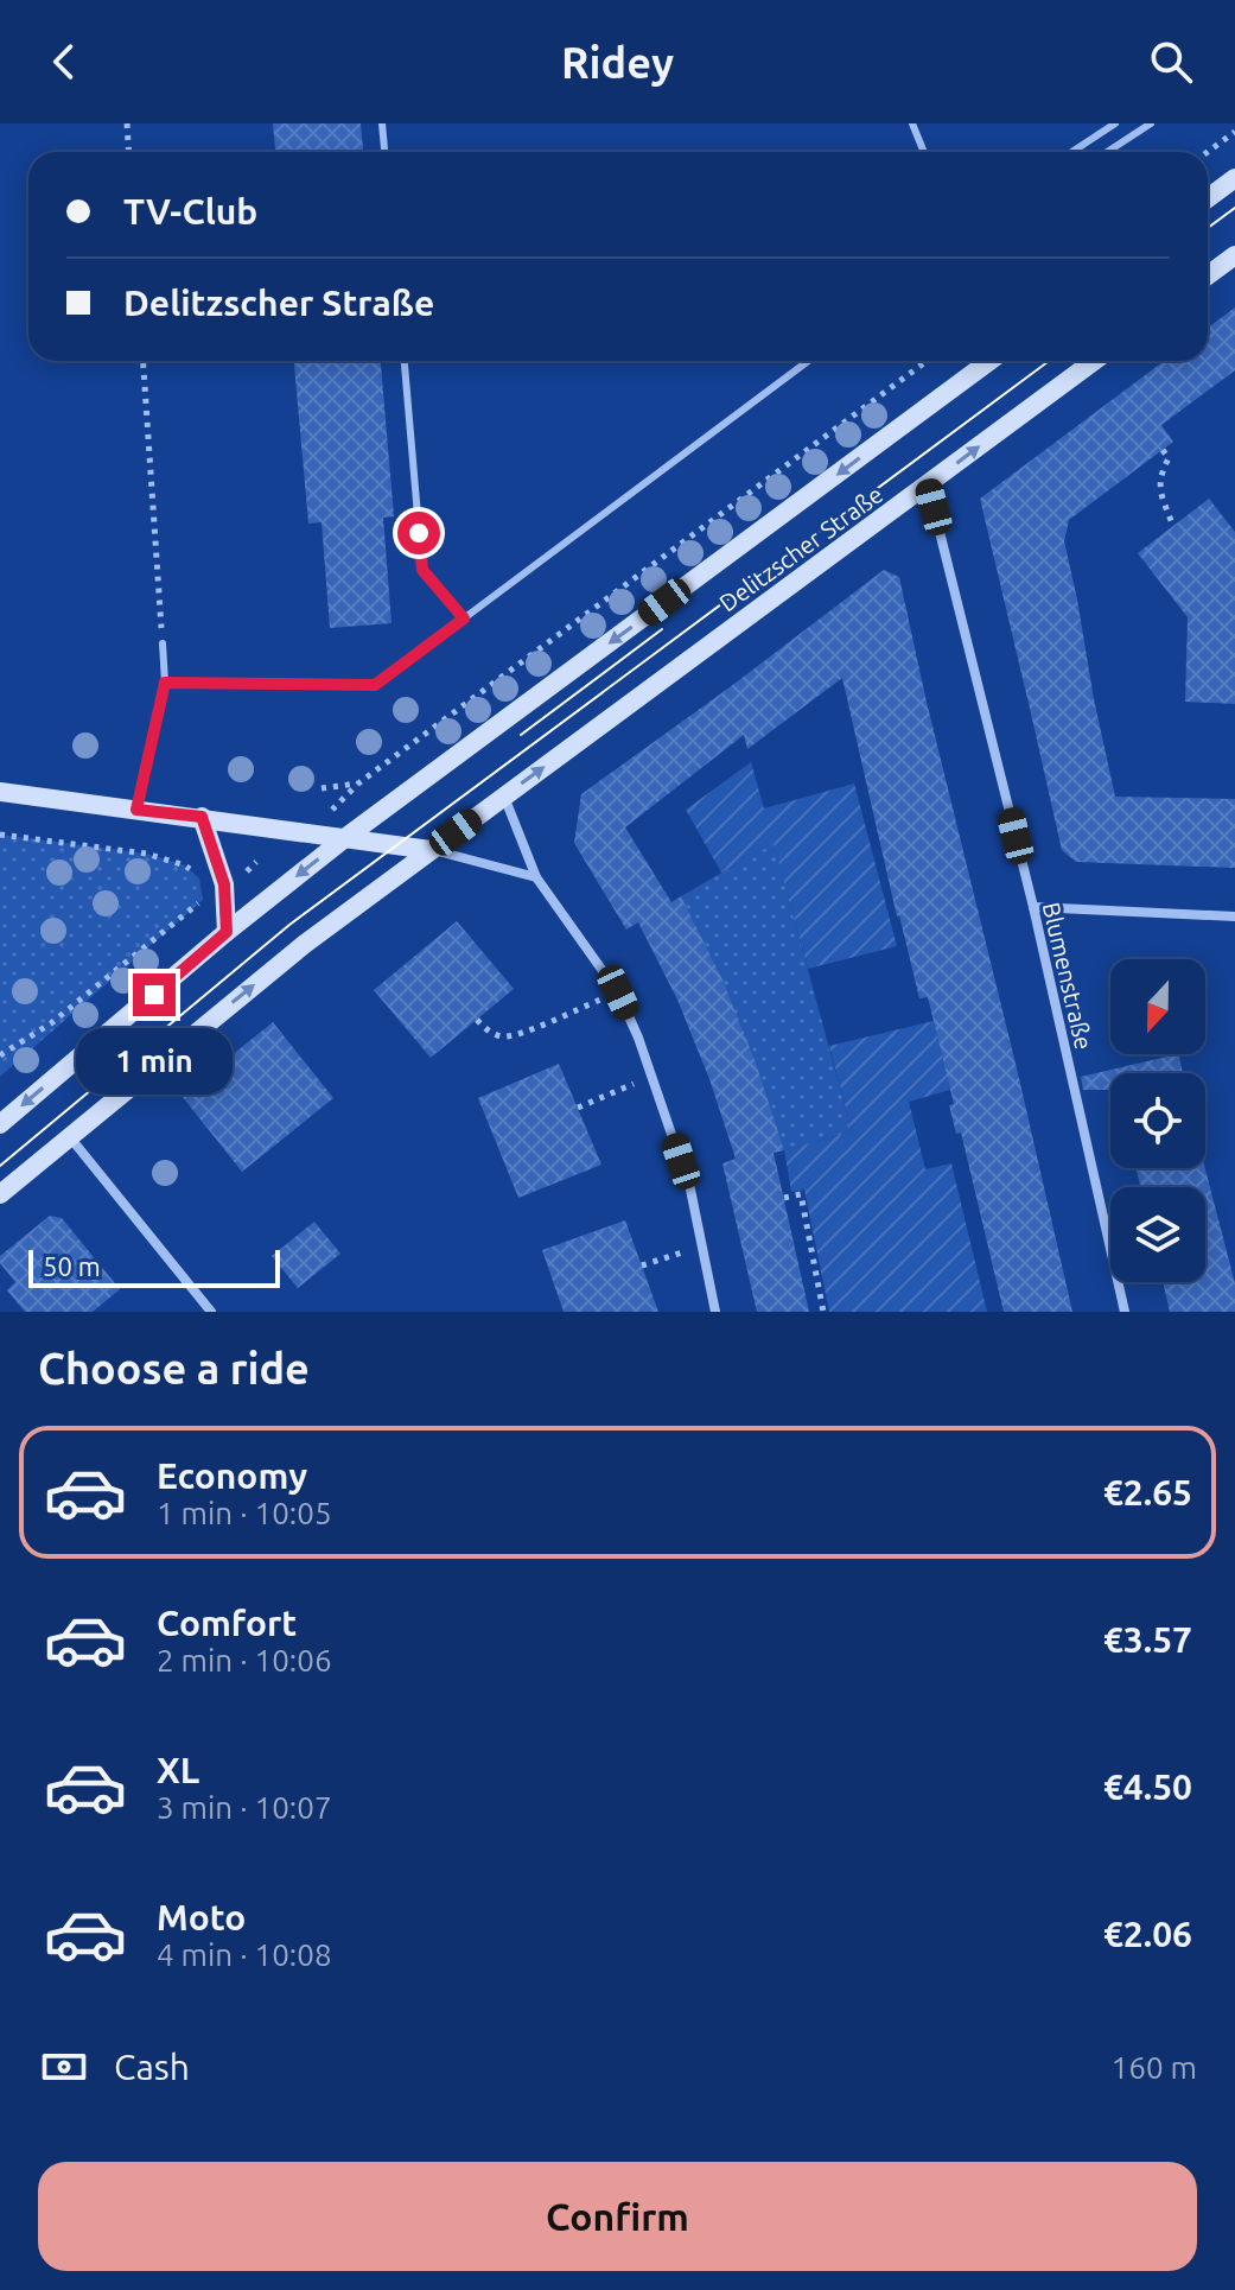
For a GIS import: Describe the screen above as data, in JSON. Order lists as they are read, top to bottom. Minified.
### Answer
{"streets":{"main road":["Delitzscher Straße"],"street":["Blumenstraße"]},"crossings":[["Delitzscher Straße","Blumenstraße"]],"scale_bar":"50 m","north":"bottom","page":{"header":"Ridey","banner":["TV-Club","Delitzscher Straße"],"bubble":"1 min","scale":"50 m","heading":"Choose a ride","list":[{"name":"Economy","note":"1 min · 10:05","value":"€2.65"},{"name":"Comfort","note":"2 min · 10:06","value":"€3.57"},{"name":"XL","note":"3 min · 10:07","value":"€4.50"},{"name":"Moto","note":"4 min · 10:08","value":"€2.06"}],"pay":["Cash","160 m"],"buttons":"Confirm"}}
